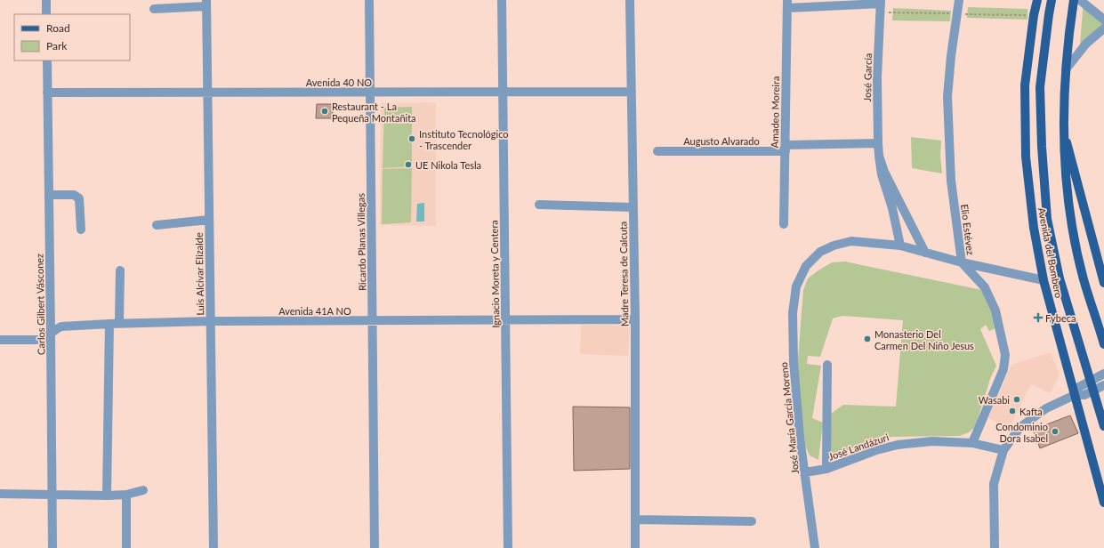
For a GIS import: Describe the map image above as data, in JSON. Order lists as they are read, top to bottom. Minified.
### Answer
{"streets":{"main road":["Avenida del Bombero"],"street":["José García","Avenida 40 NO","Amadeo Moreira","Augusto Alvarado","Elio Estévez","Ricardo Planas Villegas","Luis Alcívar Elizalde","Ignacio Moreta y Centera","Madre Teresa de Calcuta","Carlos Gilbert Vásconez","Avenida 41A NO","José María García Moreno","José Landázuri"]},"crossings":[["José García","Augusto Alvarado"],["José García","José María García Moreno"],["Avenida 40 NO","Ricardo Planas Villegas"],["Avenida 40 NO","Luis Alcívar Elizalde"],["Avenida 40 NO","Ignacio Moreta y Centera"],["Avenida 40 NO","Madre Teresa de Calcuta"],["Avenida 40 NO","Carlos Gilbert Vásconez"],["Amadeo Moreira","Augusto Alvarado"],["Elio Estévez","José María García Moreno"],["Elio Estévez","José Landázuri"],["Ricardo Planas Villegas","Avenida 41A NO"],["Avenida del Bombero","José María García Moreno"],["Luis Alcívar Elizalde","Avenida 41A NO"],["Ignacio Moreta y Centera","Avenida 41A NO"],["Madre Teresa de Calcuta","Avenida 41A NO"],["Carlos Gilbert Vásconez","Avenida 41A NO"],["José María García Moreno","José Landázuri"]],"places":{"other":["Restaurant - La Pequeña Montañita","Instituto Tecnológico - Trascender","UE Nikola Tesla","Monasterio Del Carmen Del Niño Jesus","Wasabi","Kafta","Condominio Dora Isabel"],"health":["Fybeca"]},"legend":["Road","Park"]}
